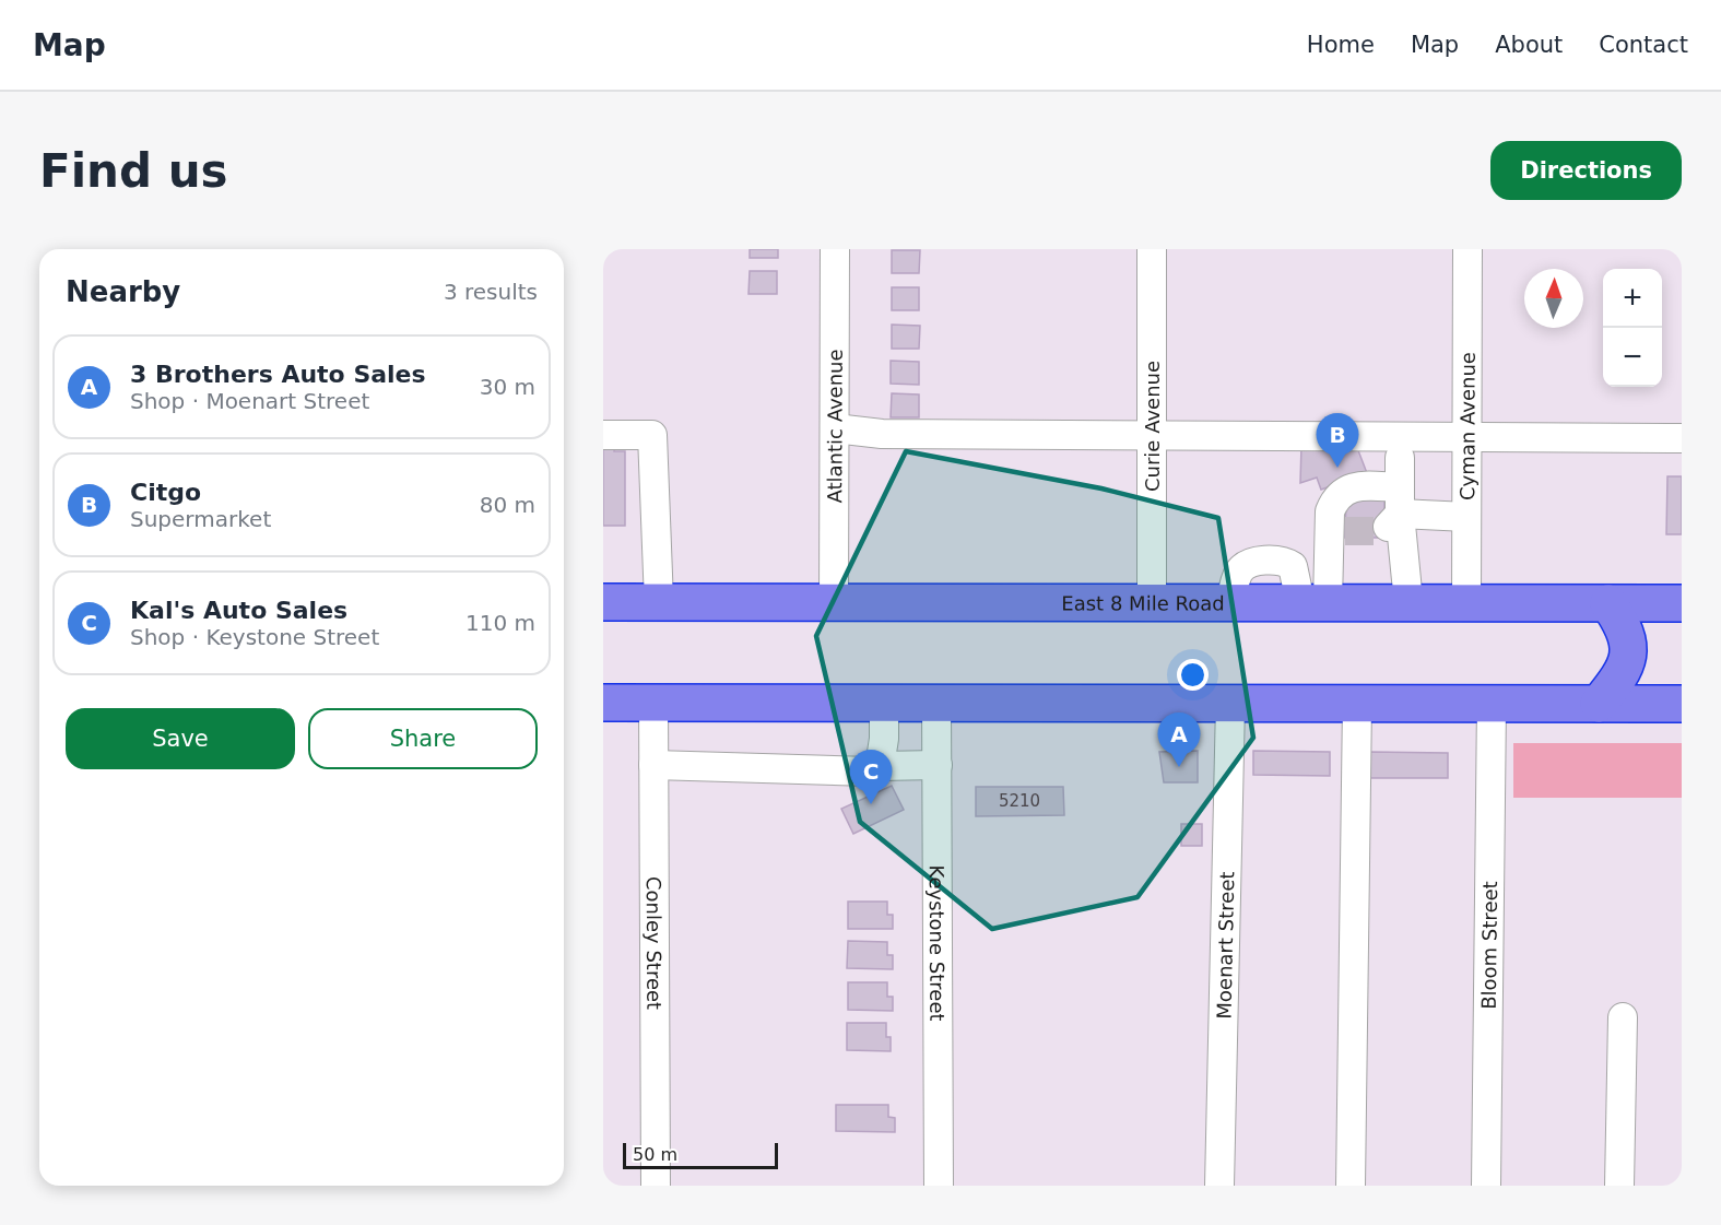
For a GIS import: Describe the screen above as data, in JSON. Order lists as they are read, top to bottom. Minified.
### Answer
{"streets":{"highway":["East 8 Mile Road"],"street":["Atlantic Avenue","Curie Avenue","Cyman Avenue","Conley Street","Keystone Street","Moenart Street","Bloom Street"]},"crossings":[["Atlantic Avenue","East 8 Mile Road"],["Curie Avenue","East 8 Mile Road"],["Cyman Avenue","East 8 Mile Road"]],"house_numbers":["5210"],"scale_bar":"50 m","north":"top","page":{"header":"Map","nav":["Home","Map","About","Contact"],"buttons":["Directions",["Save","Share"]],"title":"Find us","heading":["Nearby","3 results"],"map_buttons":["+","−"],"list":[{"mark":"A","name":"3 Brothers Auto Sales","note":"Shop · Moenart Street","value":"30 m"},{"mark":"B","name":"Citgo","note":"Supermarket","value":"80 m"},{"mark":"C","name":"Kal's Auto Sales","note":"Shop · Keystone Street","value":"110 m"}],"pins":["B","A","C"],"scale":"50 m"}}
